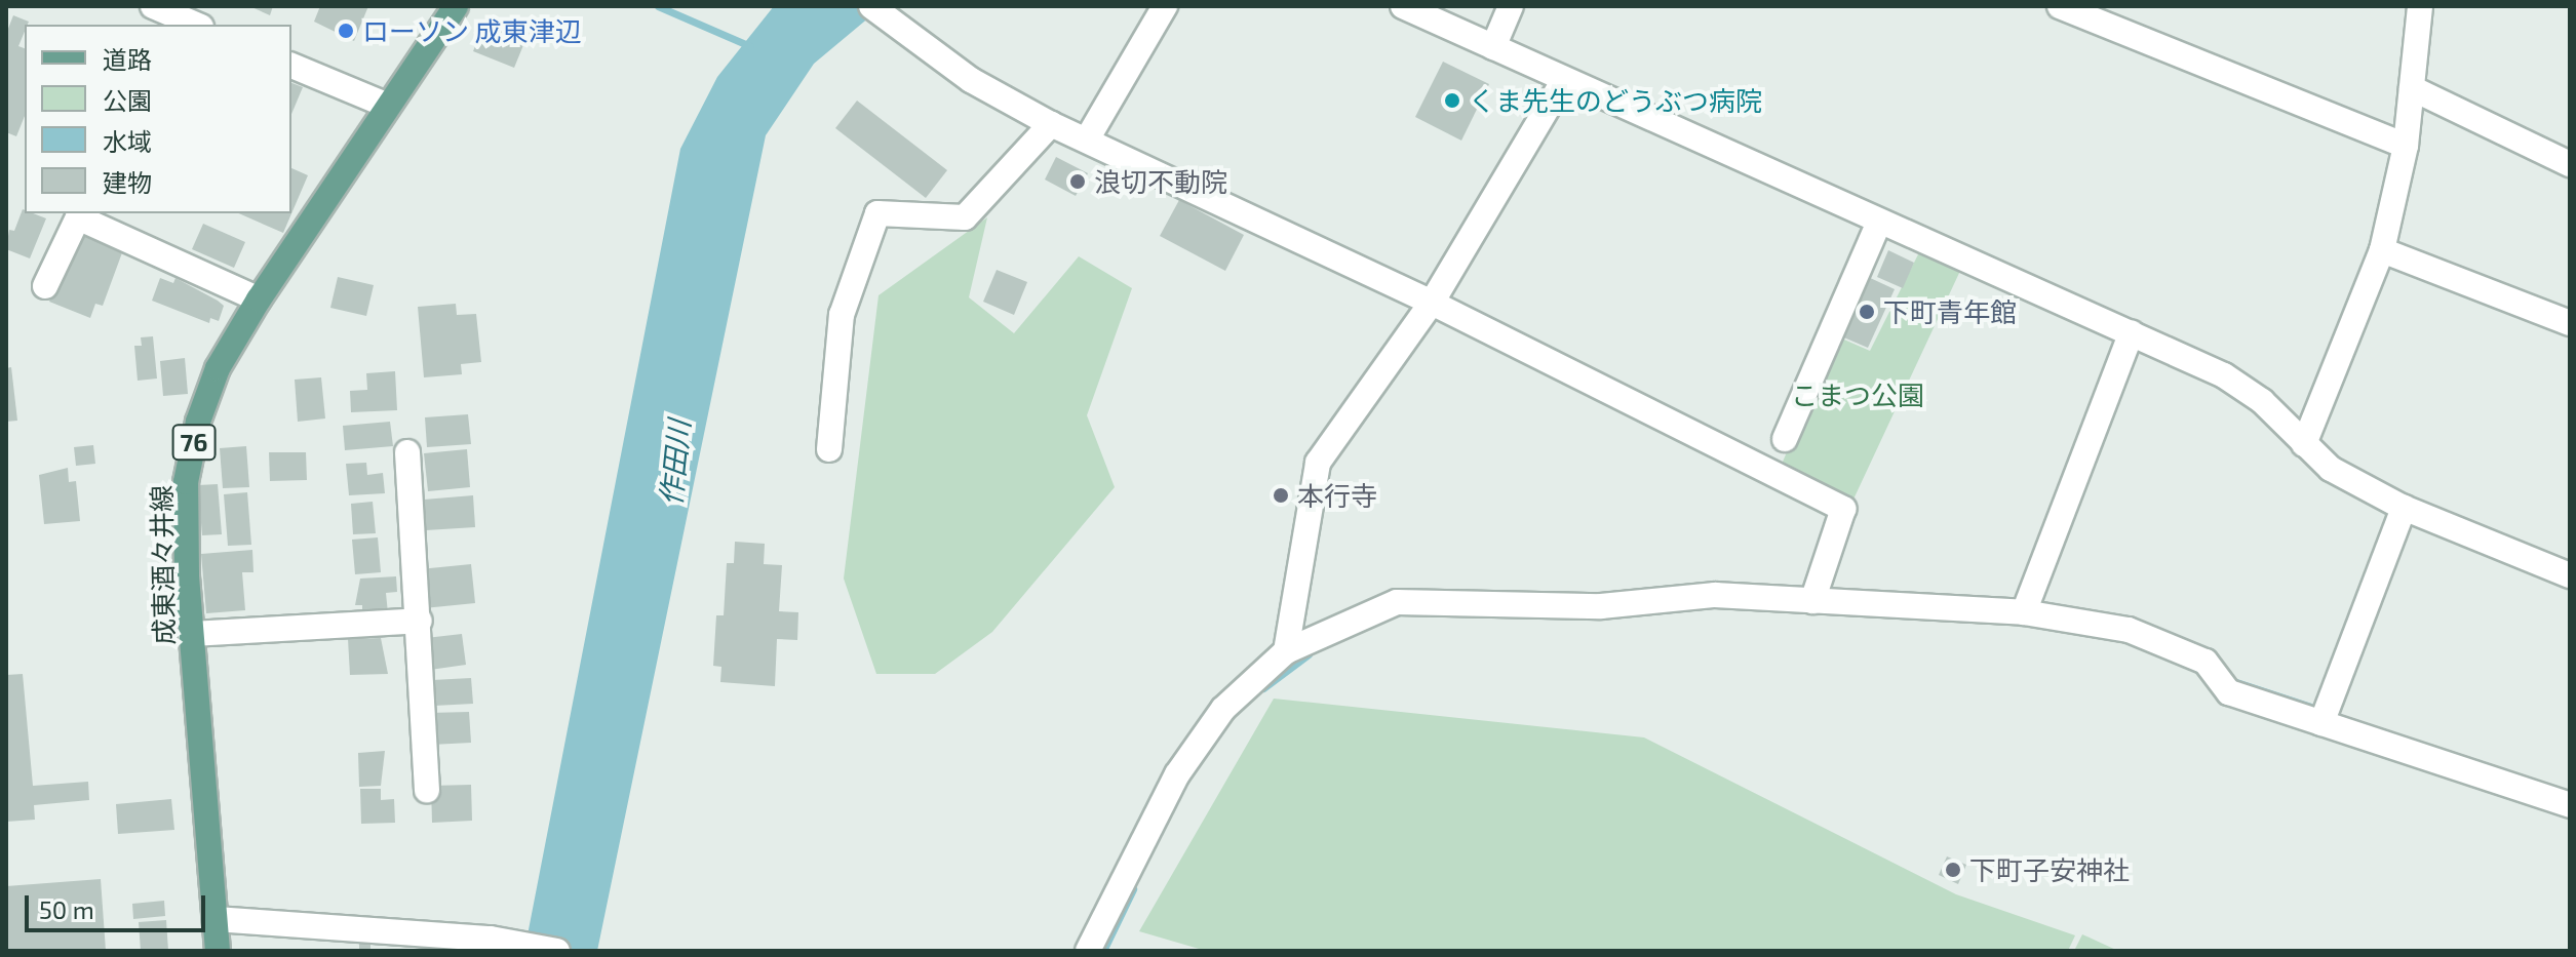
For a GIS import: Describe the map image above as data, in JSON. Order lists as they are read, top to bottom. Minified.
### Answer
{"streets":{"main road":["76","成東酒々井線"]},"water":["作田川"],"parks":["こまつ公園"],"places":["ローソン 成東津辺","くま先生のどうぶつ病院","浪切不動院","下町青年館","本行寺","下町子安神社"],"legend":["道路","公園","水域","建物"],"scale_bar":"50 m"}
